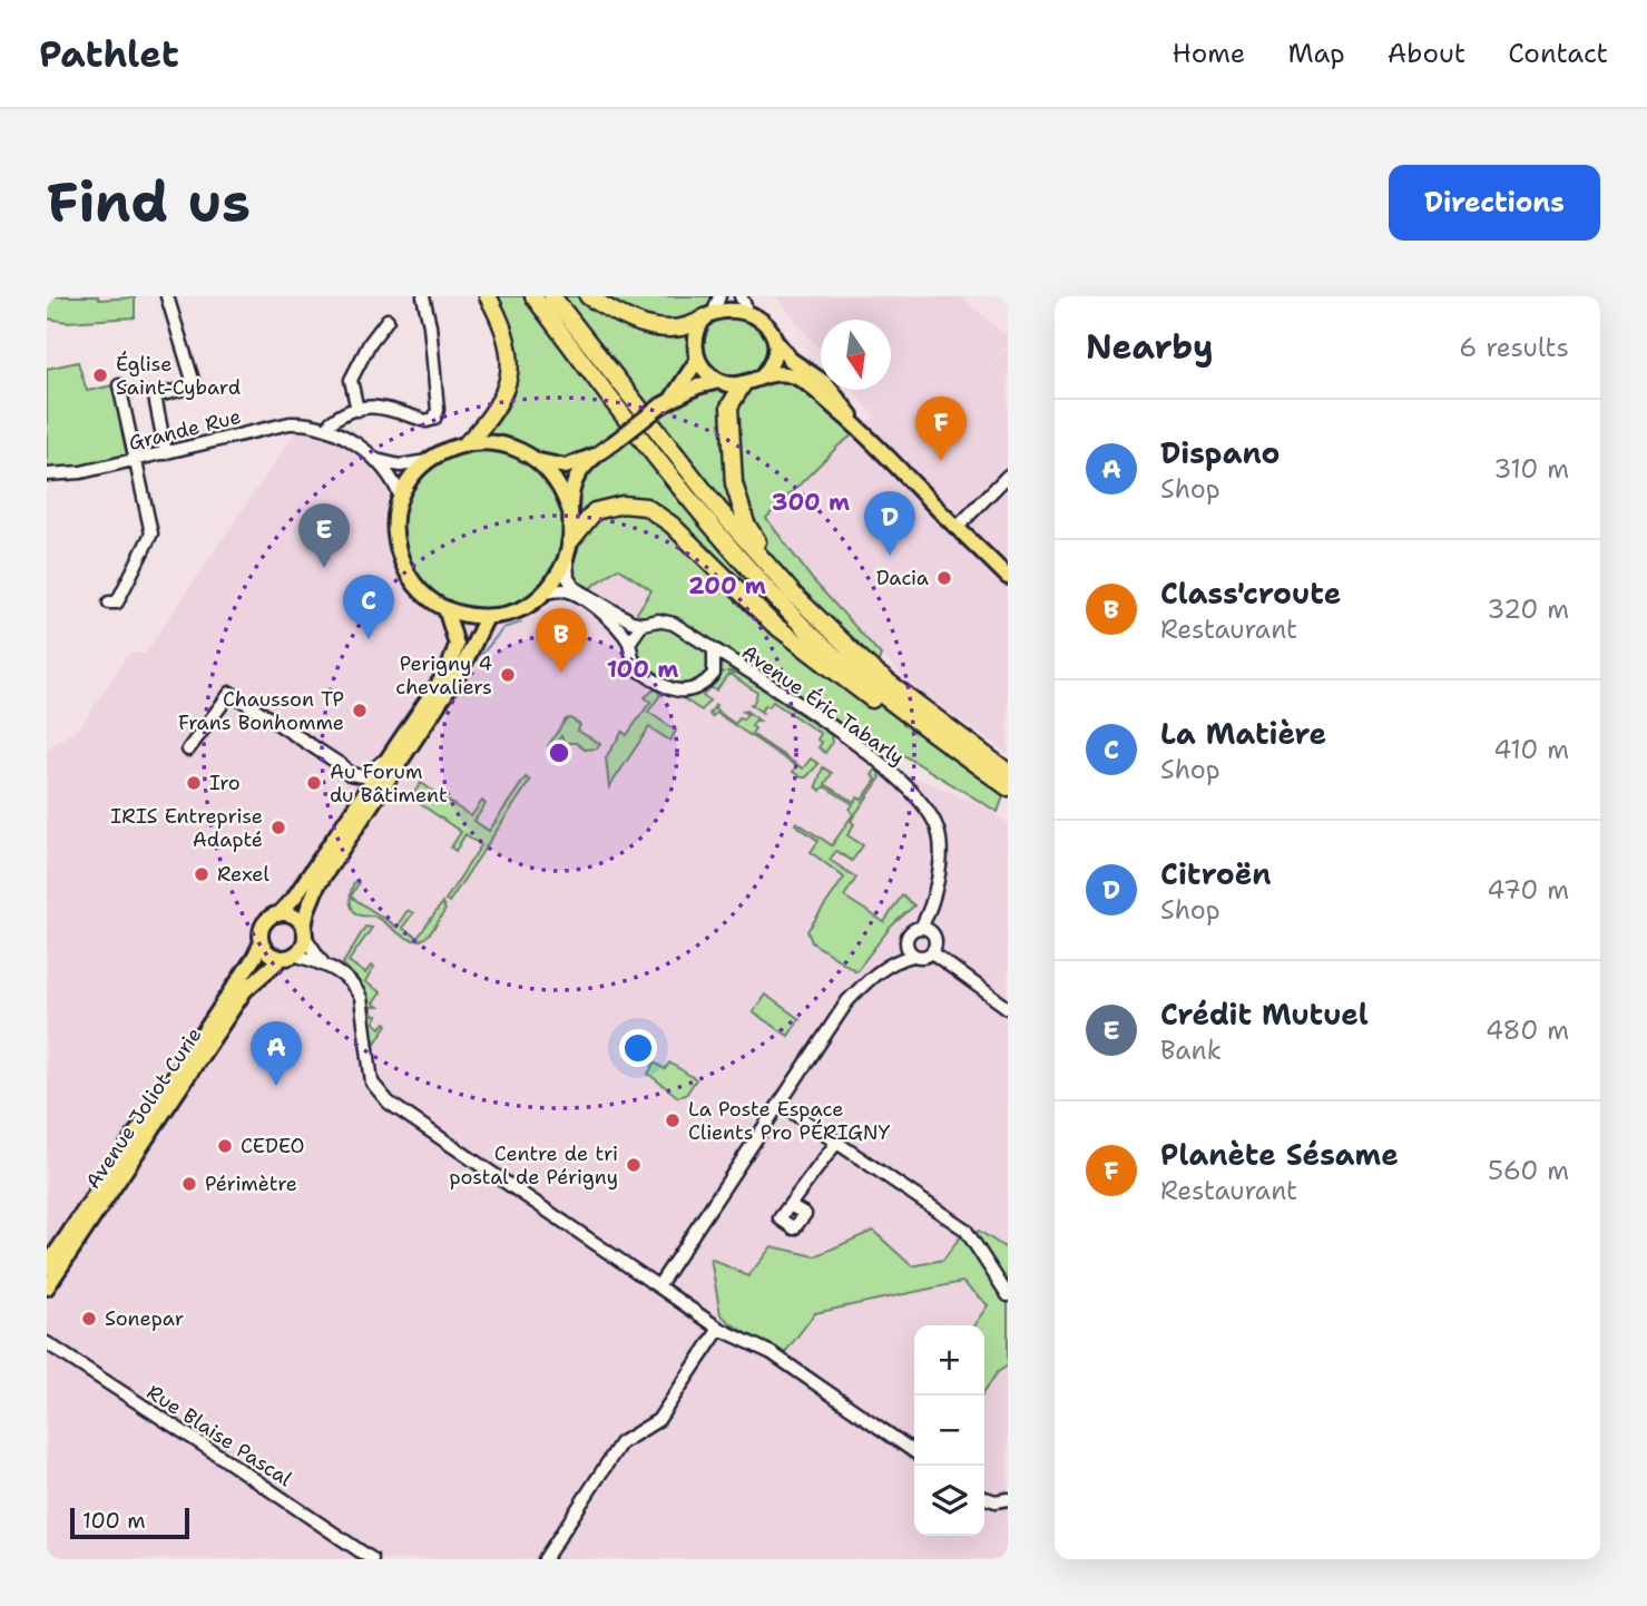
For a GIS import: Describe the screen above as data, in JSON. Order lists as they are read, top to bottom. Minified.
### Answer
{"streets":{"main road":["Avenue Joliot Curie"],"street":["Grande Rue","Avenue Éric Tabarly","Rue Blaise Pascal"]},"crossings":[["Grande Rue","Avenue Éric Tabarly"]],"places":["Église Saint-Cybard","Dacia","Perigny 4 chevaliers","Chausson TP Frans Bonhomme","Iro","Au Forum du Bâtiment","IRIS Entreprise Adapté","Rexel","La Poste Espace Clients Pro PÉRIGNY","CEDEO","Centre de tri postal de Périgny","Périmètre","Sonepar"],"scale_bar":"100 m","north":"bottom","page":{"header":"Pathlet","nav":["Home","Map","About","Contact"],"buttons":"Directions","title":"Find us","heading":["Nearby","6 results"],"pins":["F","D","E","C","B","A"],"list":[{"mark":"A","name":"Dispano","note":"Shop","value":"310 m"},{"mark":"B","name":"Class'croute","note":"Restaurant","value":"320 m"},{"mark":"C","name":"La Matière","note":"Shop","value":"410 m"},{"mark":"D","name":"Citroën","note":"Shop","value":"470 m"},{"mark":"E","name":"Crédit Mutuel","note":"Bank","value":"480 m"},{"mark":"F","name":"Planète Sésame","note":"Restaurant","value":"560 m"}],"map_buttons":["+","−"],"scale":"100 m"},"rings":["300 m","200 m","100 m"]}
